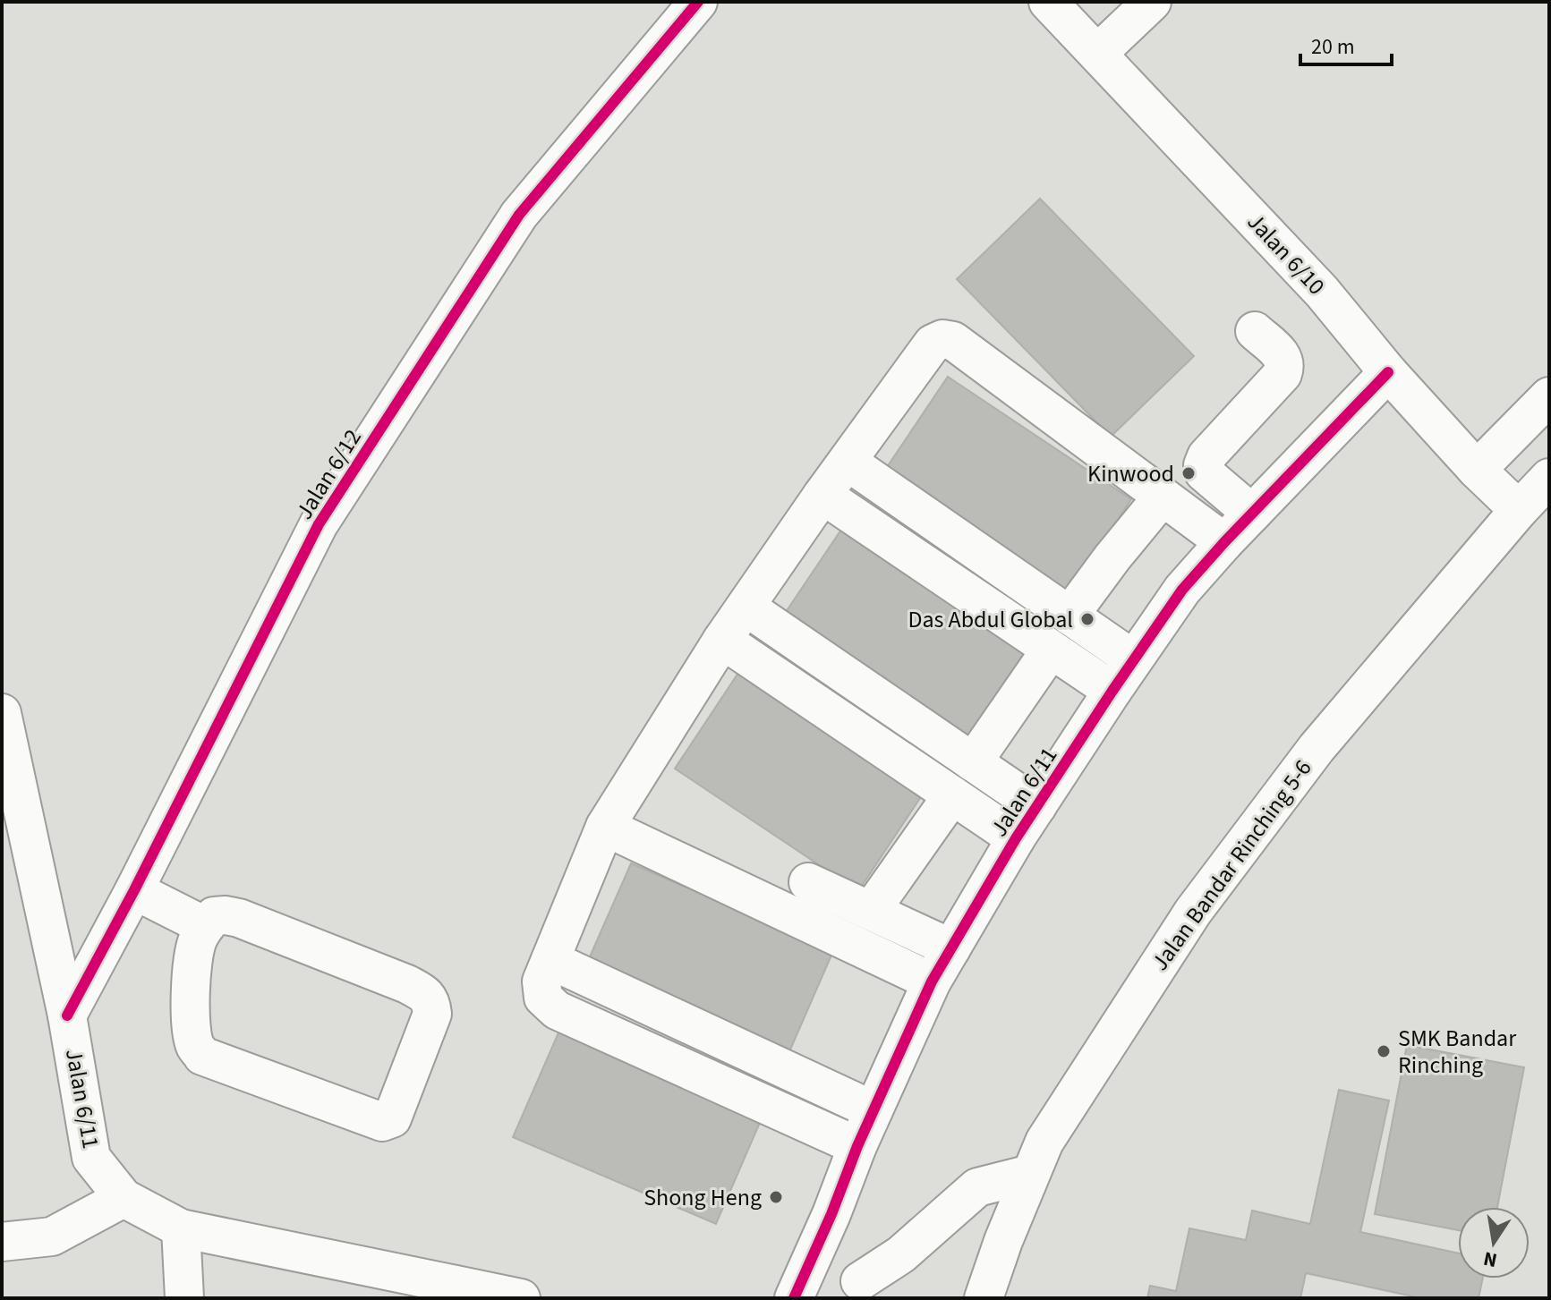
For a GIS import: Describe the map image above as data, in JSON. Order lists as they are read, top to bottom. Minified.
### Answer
{"streets":{"street":["Jalan 6/10","Jalan 6/12","Jalan 6/11","Jalan Bandar Rinching 5-6"]},"crossings":[["Jalan 6/10","Jalan 6/11"],["Jalan 6/10","Jalan Bandar Rinching 5-6"],["Jalan 6/12","Jalan 6/11"]],"places":["Kinwood","Das Abdul Global","SMK Bandar Rinching","Shong Heng"],"scale_bar":"20 m","north":"bottom"}
